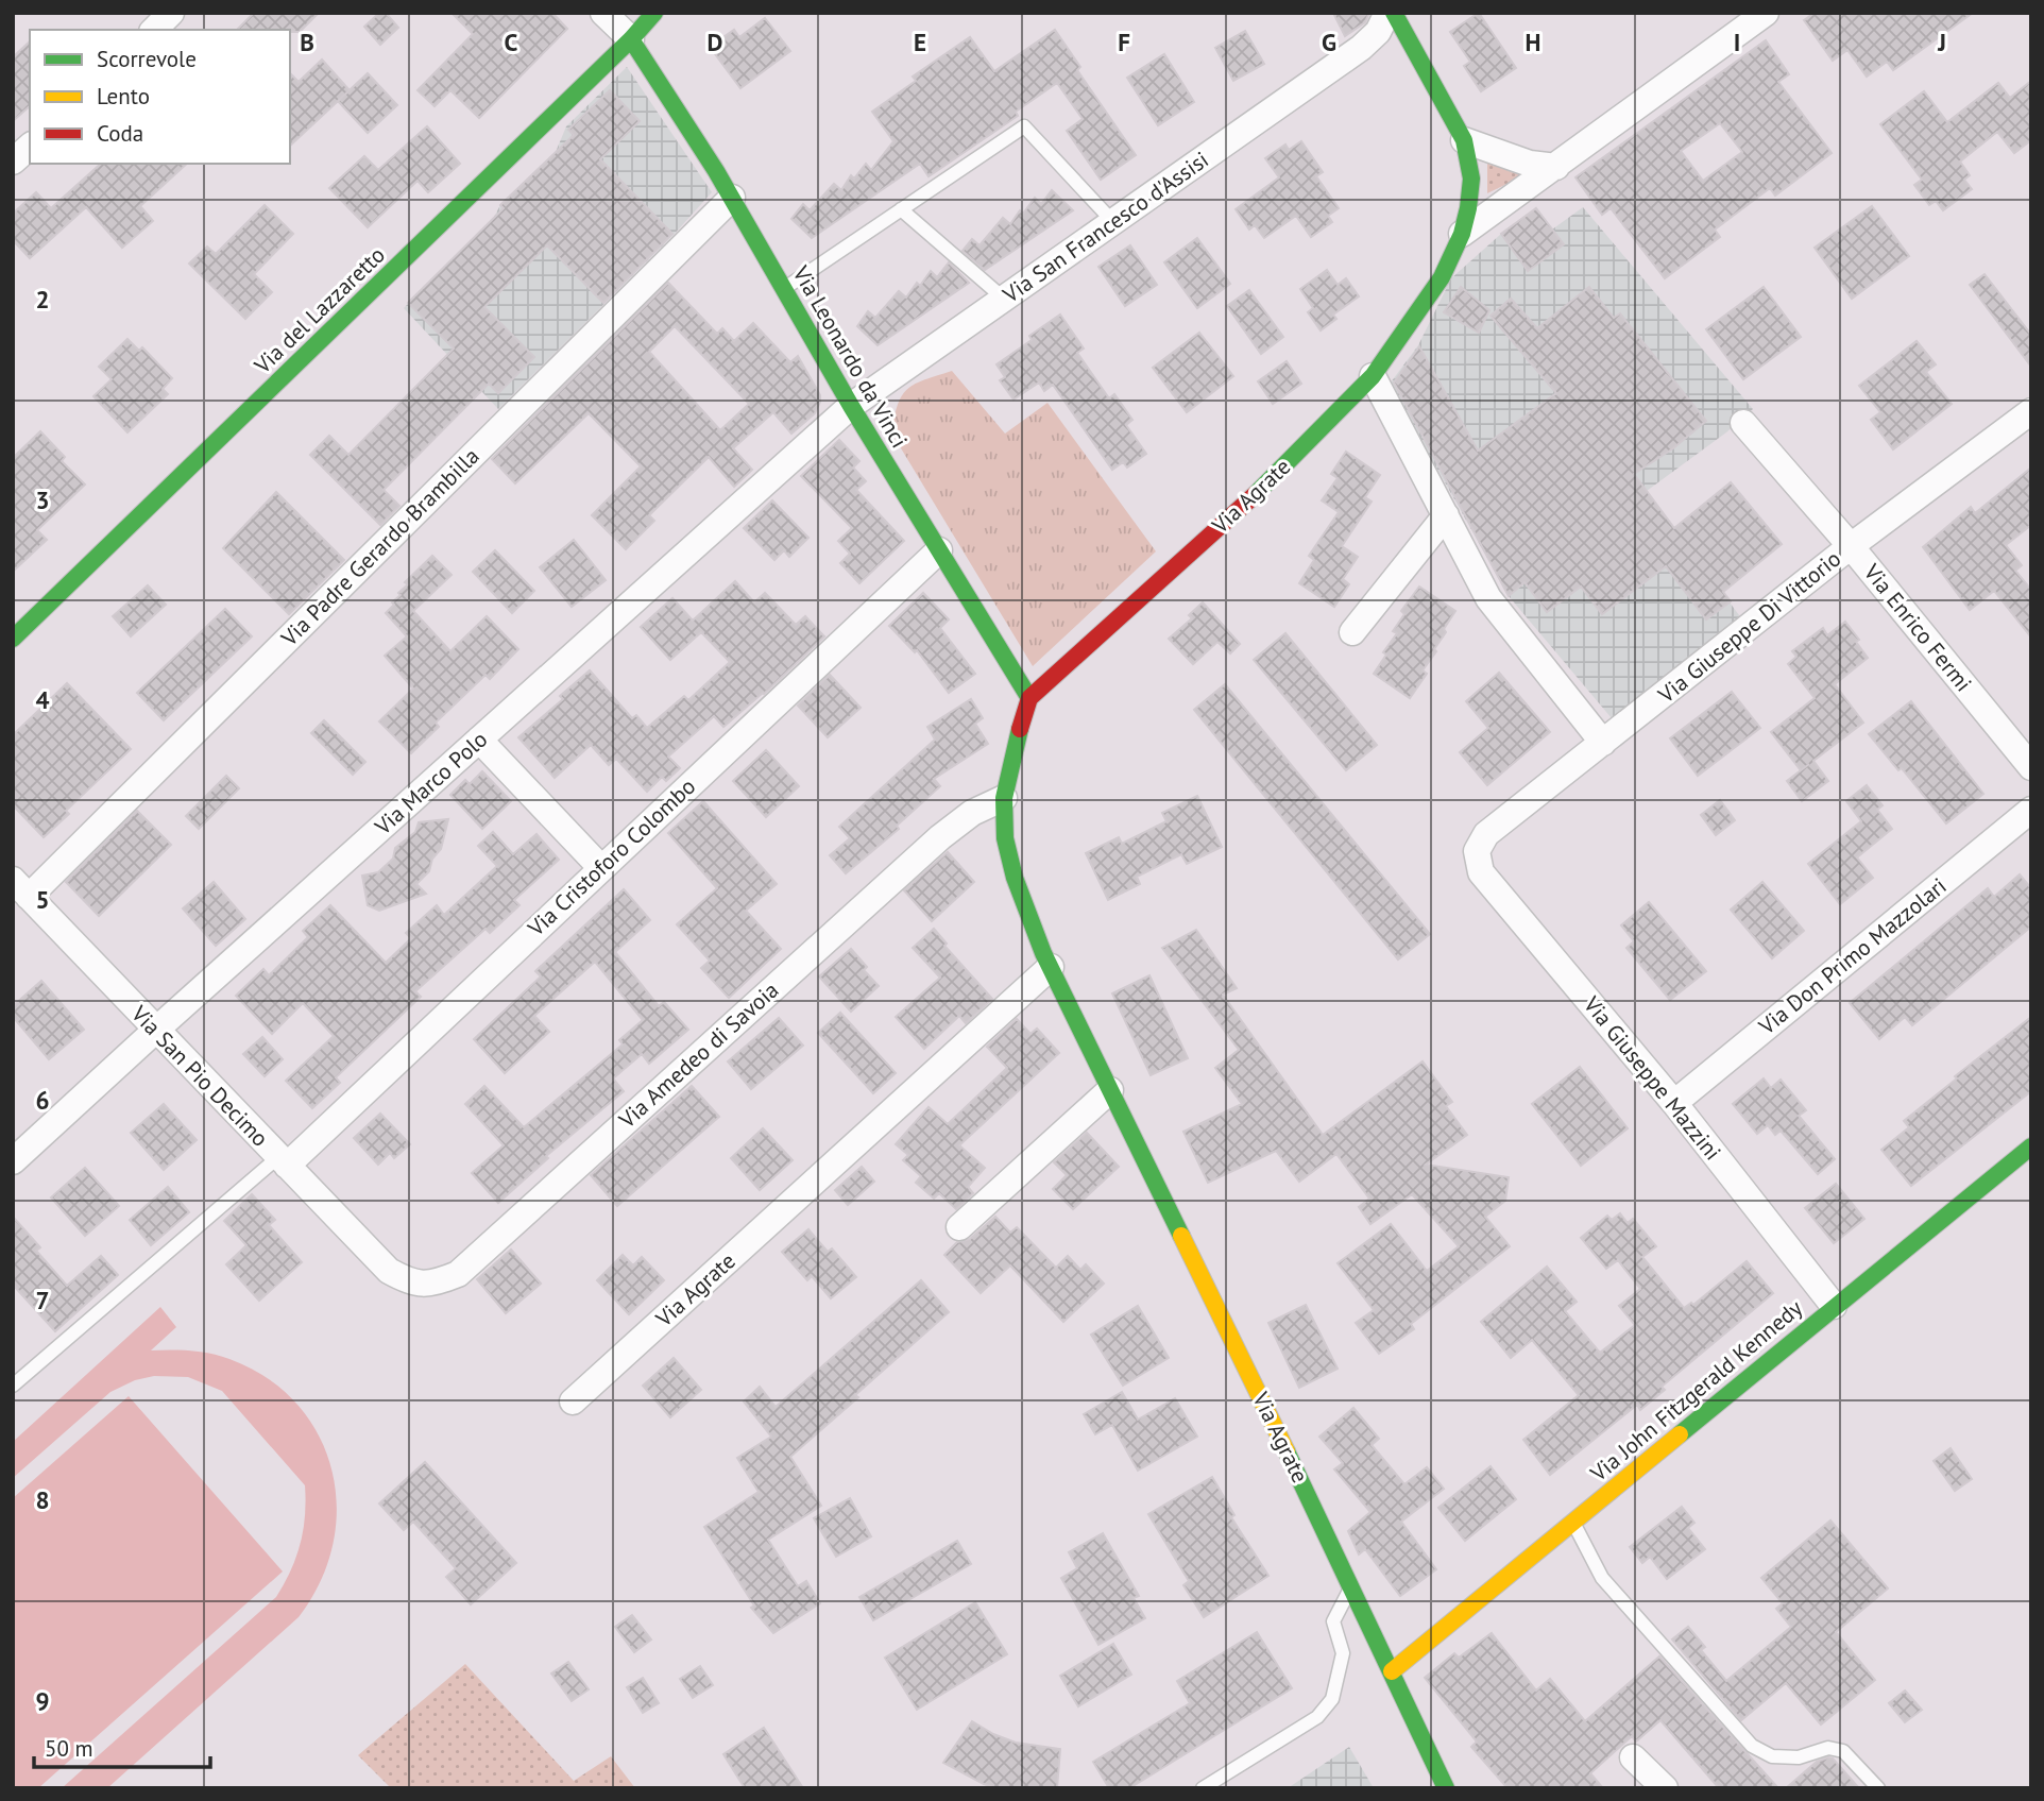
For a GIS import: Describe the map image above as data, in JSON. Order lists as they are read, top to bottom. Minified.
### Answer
{"streets":{"street":["Via San Francesco d'Assisi","Via del Lazzaretto","Via Leonardo da Vinci","Via Agrate","Via Padre Gerardo Brambilla","Via Giuseppe Di Vittorio","Via Enrico Fermi","Via Marco Polo","Via Cristoforo Colombo","Via Don Primo Mazzolari","Via Amedeo di Savoia","Via San Pio Decimo","Via Giuseppe Mazzini","Via John Fitzgerald Kennedy"]},"crossings":[["Via San Francesco d'Assisi","Via Leonardo da Vinci"],["Via San Francesco d'Assisi","Via Marco Polo"],["Via del Lazzaretto","Via Leonardo da Vinci"],["Via Leonardo da Vinci","Via Agrate"],["Via Leonardo da Vinci","Via Padre Gerardo Brambilla"],["Via Leonardo da Vinci","Via Marco Polo"],["Via Leonardo da Vinci","Via Cristoforo Colombo"],["Via Agrate","Via Amedeo di Savoia"],["Via Agrate","Via John Fitzgerald Kennedy"],["Via Padre Gerardo Brambilla","Via San Pio Decimo"],["Via Giuseppe Di Vittorio","Via Enrico Fermi"],["Via Giuseppe Di Vittorio","Via Giuseppe Mazzini"],["Via Marco Polo","Via San Pio Decimo"],["Via Cristoforo Colombo","Via San Pio Decimo"],["Via Don Primo Mazzolari","Via Giuseppe Mazzini"],["Via Amedeo di Savoia","Via San Pio Decimo"],["Via Giuseppe Mazzini","Via John Fitzgerald Kennedy"]],"legend":["Scorrevole","Lento","Coda"],"scale_bar":"50 m","grid":{"columns":["B","C","D","E","F","G","H","I","J"],"rows":["2","3","4","5","6","7","8","9"]}}
